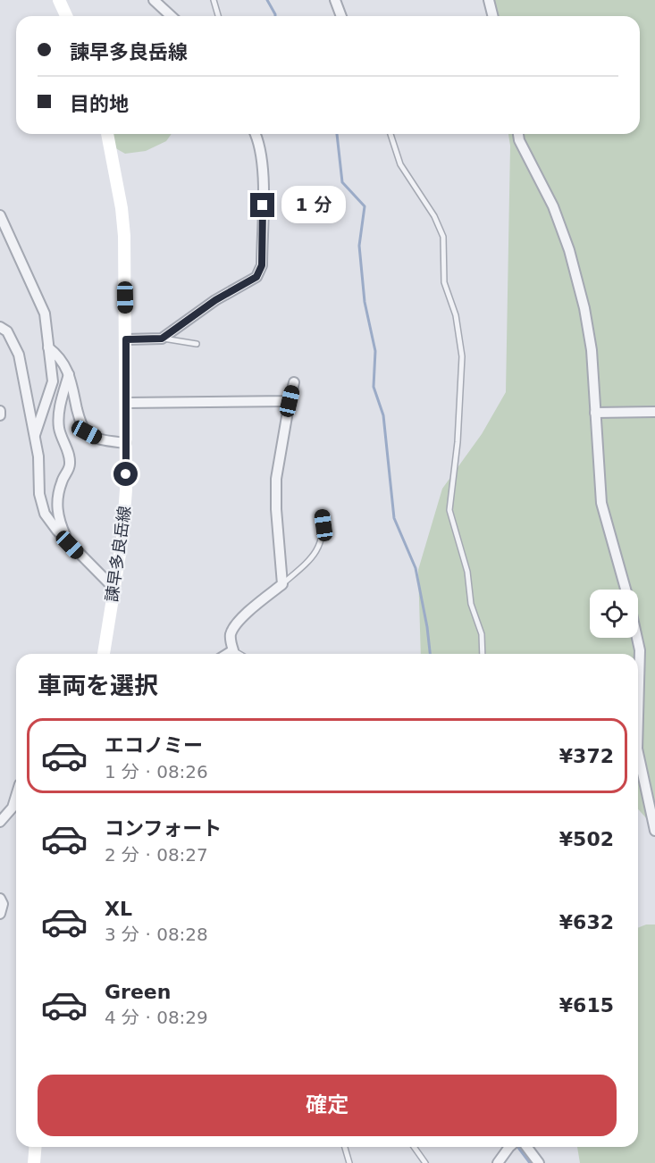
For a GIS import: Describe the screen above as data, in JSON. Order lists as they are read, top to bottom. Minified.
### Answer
{"streets":{"main road":["諫早多良岳線"]},"page":{"banner":["諫早多良岳線","目的地"],"bubble":"1 分","heading":"車両を選択","list":[{"name":"エコノミー","note":"1 分 · 08:26","value":"¥372"},{"name":"コンフォート","note":"2 分 · 08:27","value":"¥502"},{"name":"XL","note":"3 分 · 08:28","value":"¥632"},{"name":"Green","note":"4 分 · 08:29","value":"¥615"}],"buttons":"確定"}}
